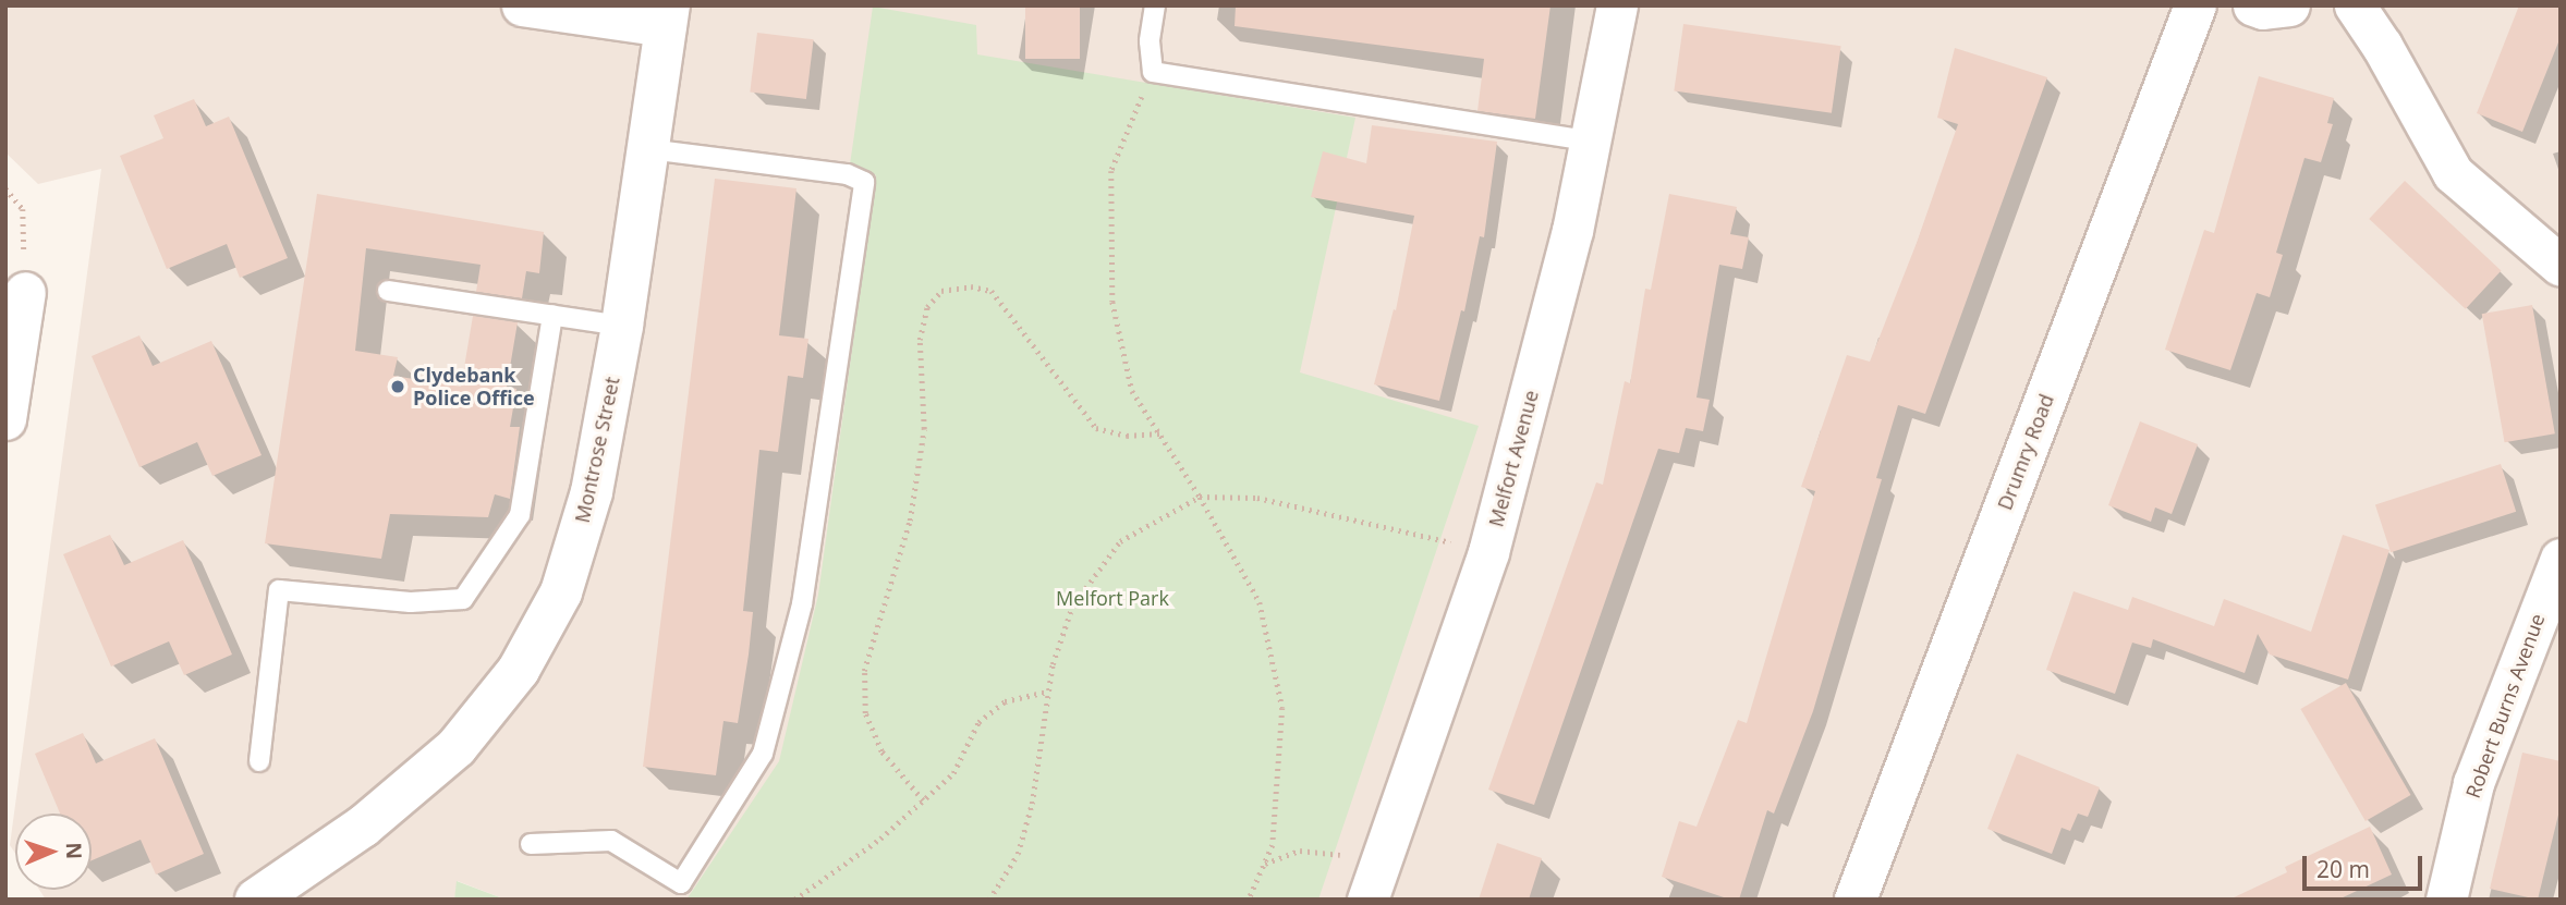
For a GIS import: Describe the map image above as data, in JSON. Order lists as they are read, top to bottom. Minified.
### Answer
{"streets":{"street":["Montrose Street","Drumry Road","Melfort Avenue","Robert Burns Avenue"]},"parks":["Melfort Park"],"places":["Clydebank Police Office"],"scale_bar":"20 m","north":"right"}
